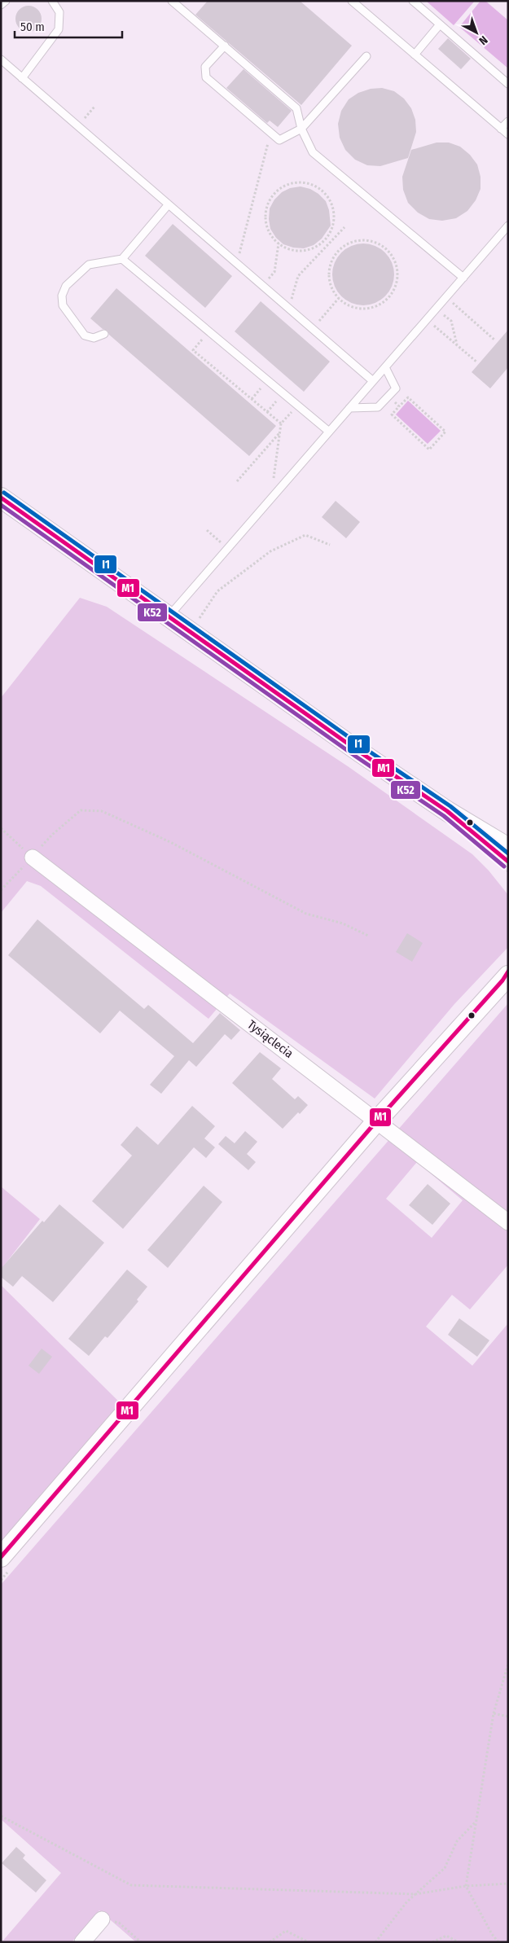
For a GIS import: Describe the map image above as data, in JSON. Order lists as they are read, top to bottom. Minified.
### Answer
{"streets":{"street":["Tysiąclecia"]},"lines":["transit line I1","transit line M1","transit line K52"],"scale_bar":"50 m","north":"bottom right"}
